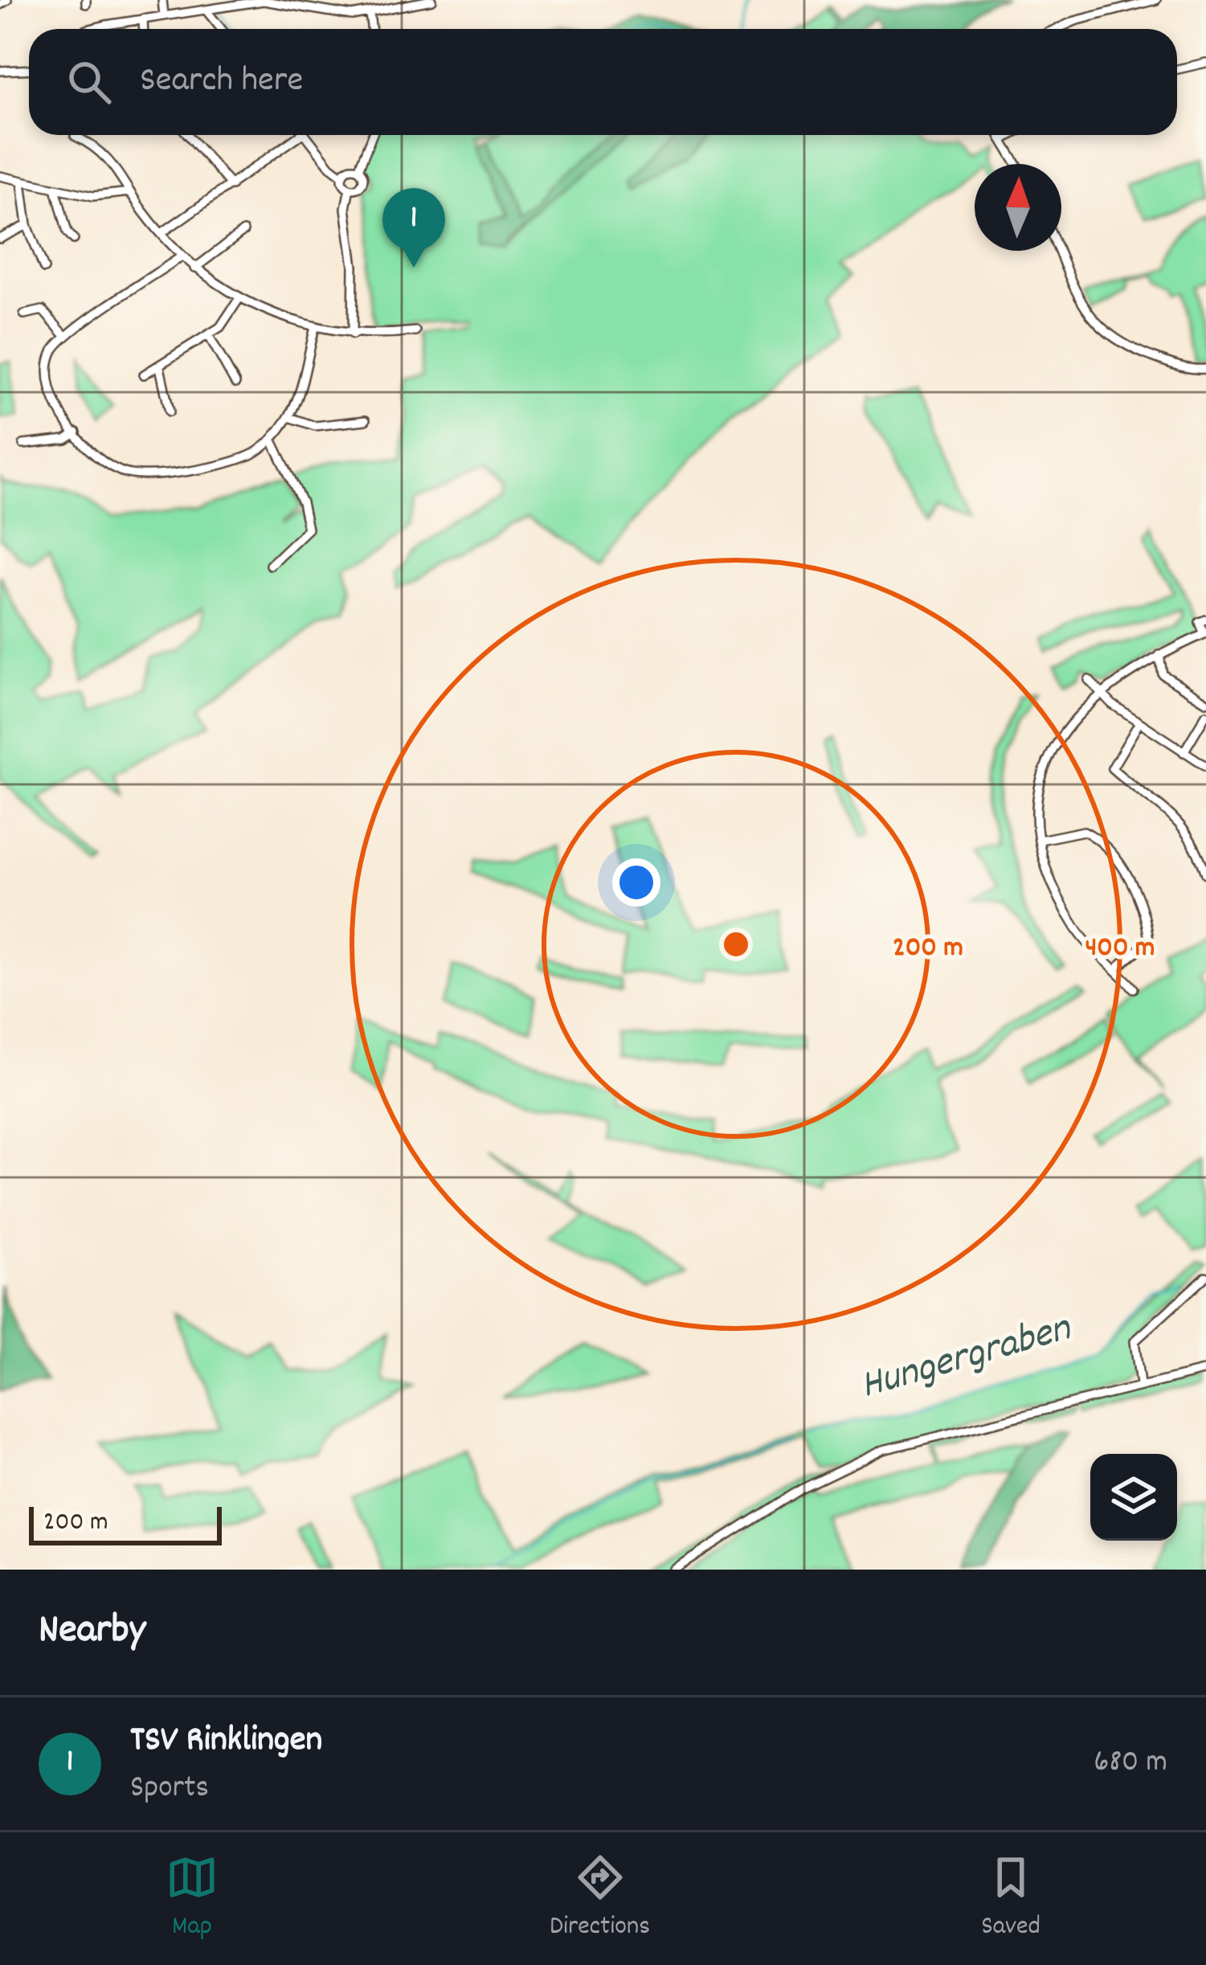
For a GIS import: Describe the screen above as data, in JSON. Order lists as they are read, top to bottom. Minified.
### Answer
{"water":["Hungergraben"],"scale_bar":"200 m","north":"top","page":{"search":"Search here","pins":"1","scale":"200 m","heading":"Nearby","list":[{"mark":"1","name":"TSV Rinklingen","note":"Sports","value":"680 m"}],"nav":["Map","Directions","Saved"]},"rings":["200 m","400 m"]}
